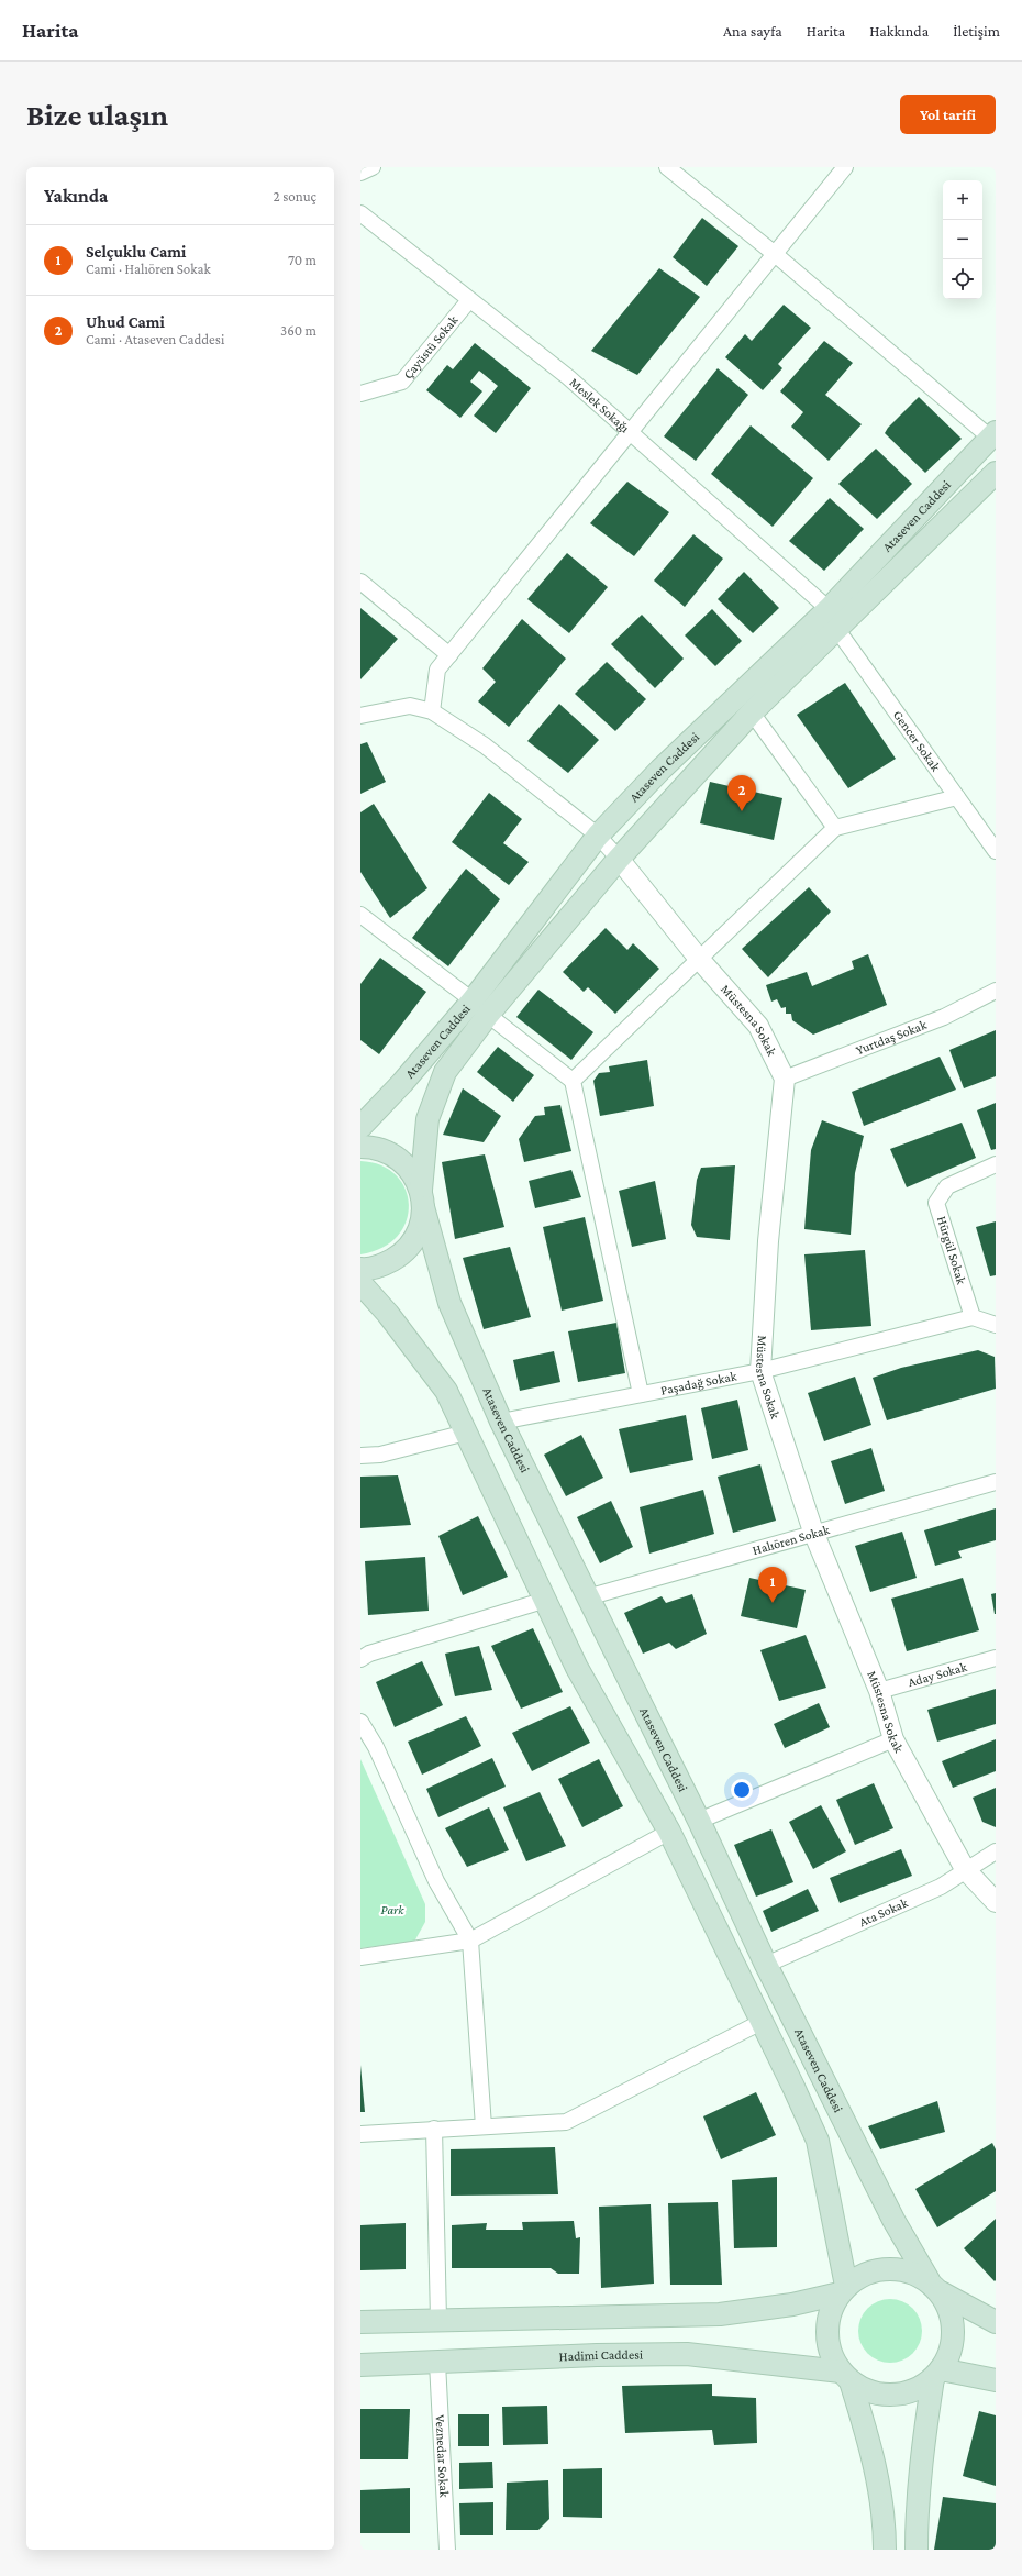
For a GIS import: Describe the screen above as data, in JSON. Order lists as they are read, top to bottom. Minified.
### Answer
{"streets":{"main road":["Ataseven Caddesi","Hadimi Caddesi"],"street":["Çayüstü Sokak","Meslek Sokağı","Gencer Sokak","Müstesna Sokak","Yurtdaş Sokak","Hürgül Sokak","Paşadağ Sokak","Halıören Sokak","Aday Sokak","Ata Sokak","Veznedar Sokak"]},"crossings":[["Çayüstü Sokak","Meslek Sokağı"],["Meslek Sokağı","Ataseven Caddesi"],["Ataseven Caddesi","Gencer Sokak"],["Ataseven Caddesi","Müstesna Sokak"],["Ataseven Caddesi","Paşadağ Sokak"],["Ataseven Caddesi","Halıören Sokak"],["Ataseven Caddesi","Ata Sokak"],["Ataseven Caddesi","Hadimi Caddesi"],["Müstesna Sokak","Yurtdaş Sokak"],["Müstesna Sokak","Paşadağ Sokak"],["Müstesna Sokak","Halıören Sokak"],["Müstesna Sokak","Aday Sokak"],["Müstesna Sokak","Ata Sokak"],["Hürgül Sokak","Paşadağ Sokak"],["Hadimi Caddesi","Veznedar Sokak"]],"parks":["Park"],"page":{"header":"Harita","nav":["Ana sayfa","Harita","Hakkında","İletişim"],"buttons":"Yol tarifi","title":"Bize ulaşın","heading":["Yakında","2 sonuç"],"map_buttons":["+","−"],"list":[{"mark":"1","name":"Selçuklu Cami","note":"Cami · Halıören Sokak","value":"70 m"},{"mark":"2","name":"Uhud Cami","note":"Cami · Ataseven Caddesi","value":"360 m"}],"pins":["2","1"]}}
